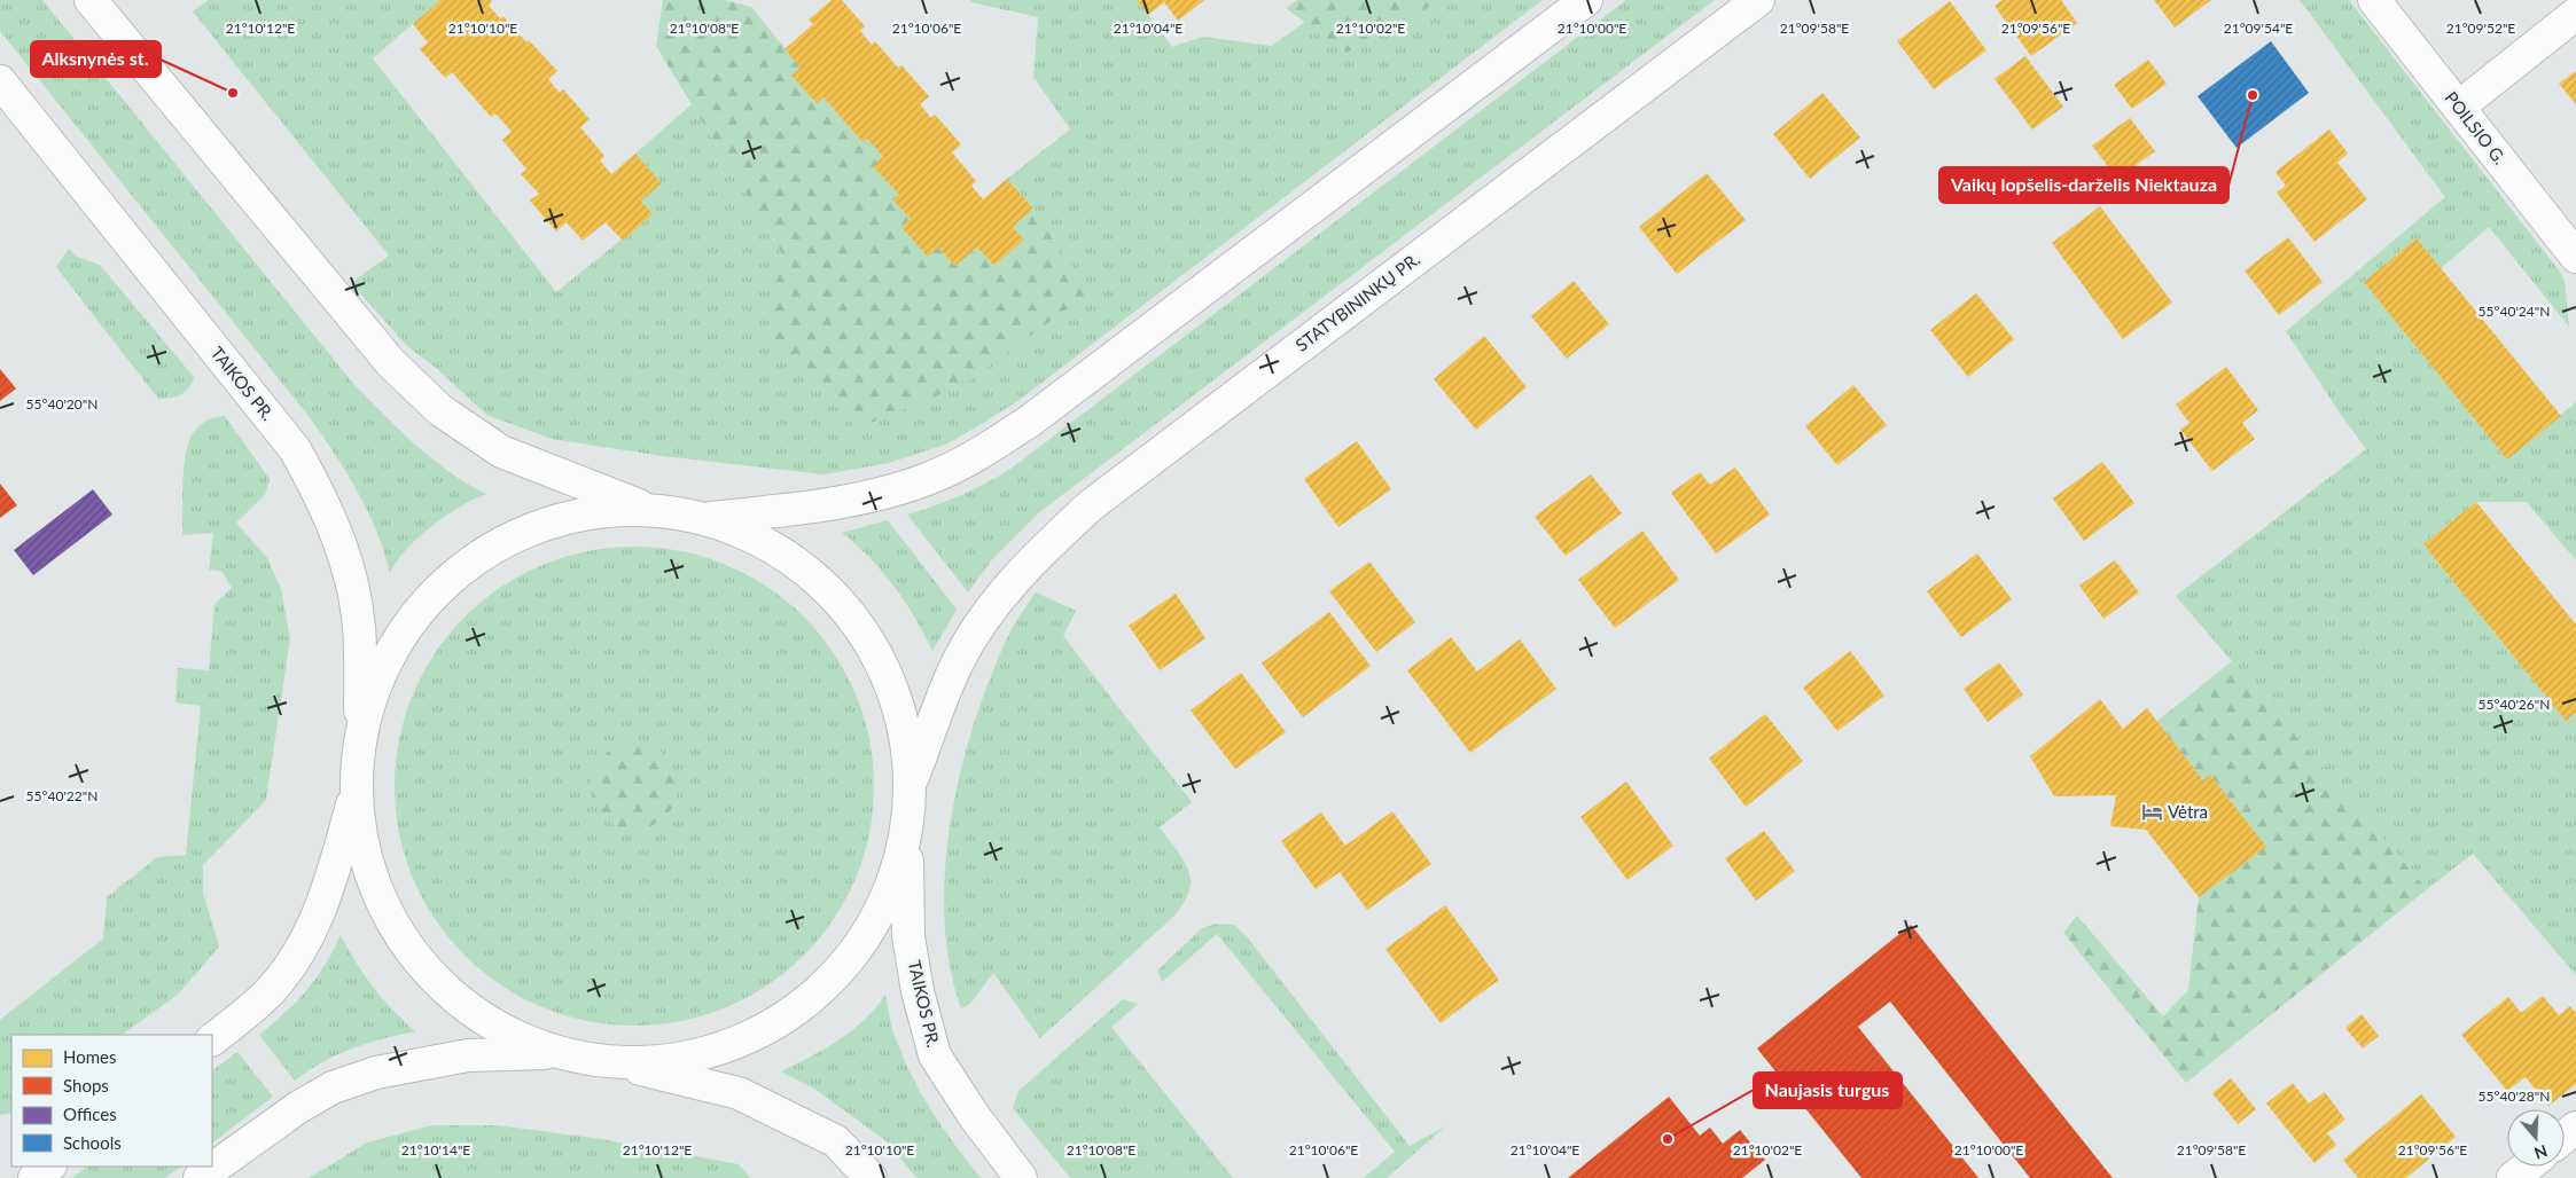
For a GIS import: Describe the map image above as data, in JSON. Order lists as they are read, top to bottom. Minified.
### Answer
{"streets":{"main road":["POILSIO G.","STATYBININKŲ PR.","TAIKOS PR."]},"places":{"other":["Alksnynės st.","Vaikų lopšelis-darželis Niektauza","Naujasis turgus"],"hotel":["Vėtra"]},"legend":["Homes","Shops","Offices","Schools"],"north":"bottom","coordinates":["21°10'12\"E","21°10'10\"E","21°10'08\"E","21°10'06\"E","21°10'04\"E","21°10'02\"E","21°10'00\"E","21°09'52\"E","21°09'58\"E","21°09'56\"E","21°09'54\"E","55°40'24\"N","55°40'20\"N","55°40'26\"N","55°40'22\"N","55°40'28\"N","21°10'14\"E"]}
